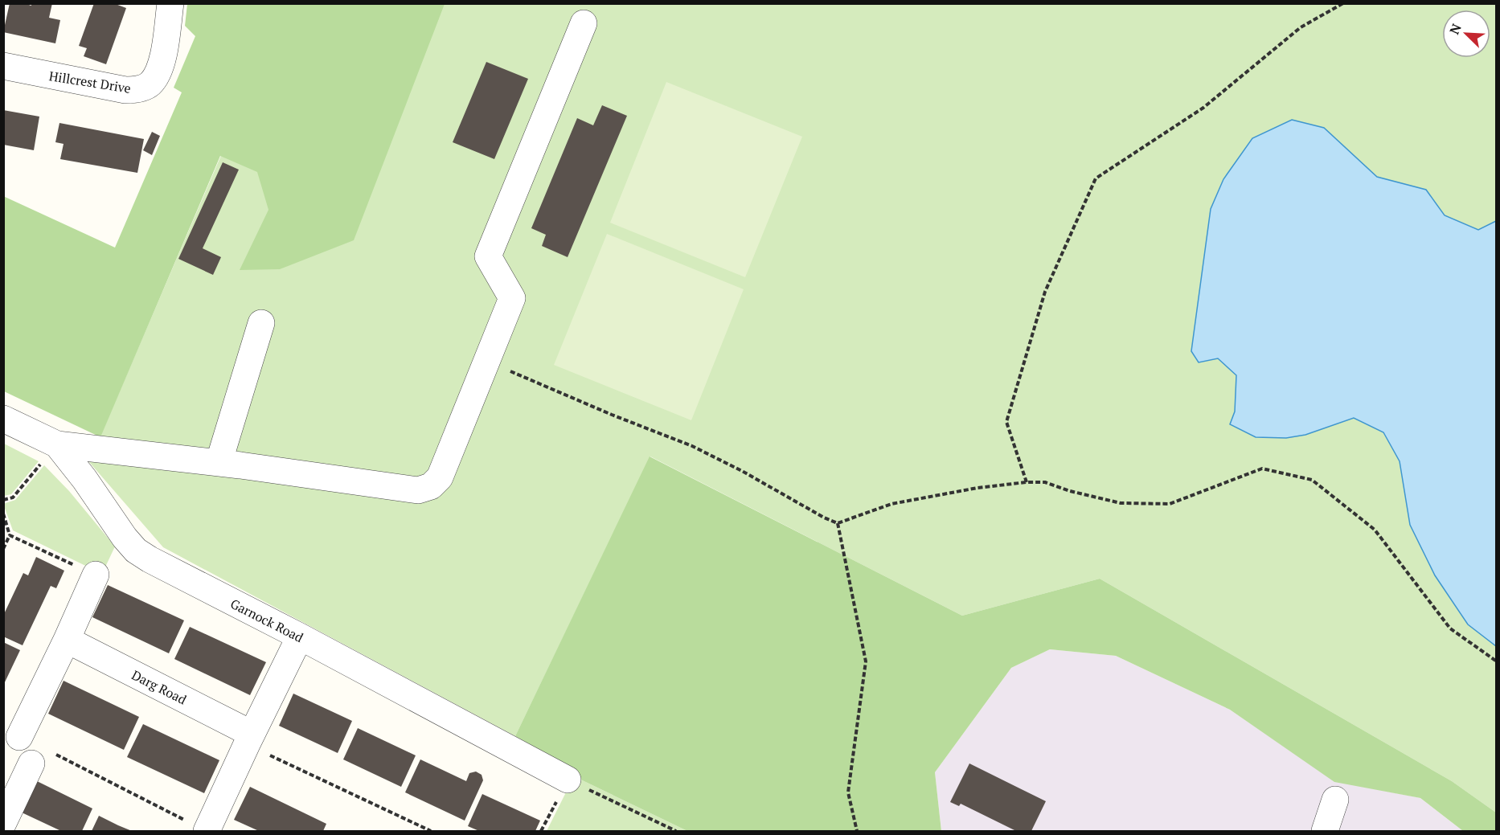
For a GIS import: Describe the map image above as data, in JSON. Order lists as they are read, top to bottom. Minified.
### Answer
{"streets":{"street":["Hillcrest Drive","Garnock Road","Darg Road"]},"north":"top left"}
